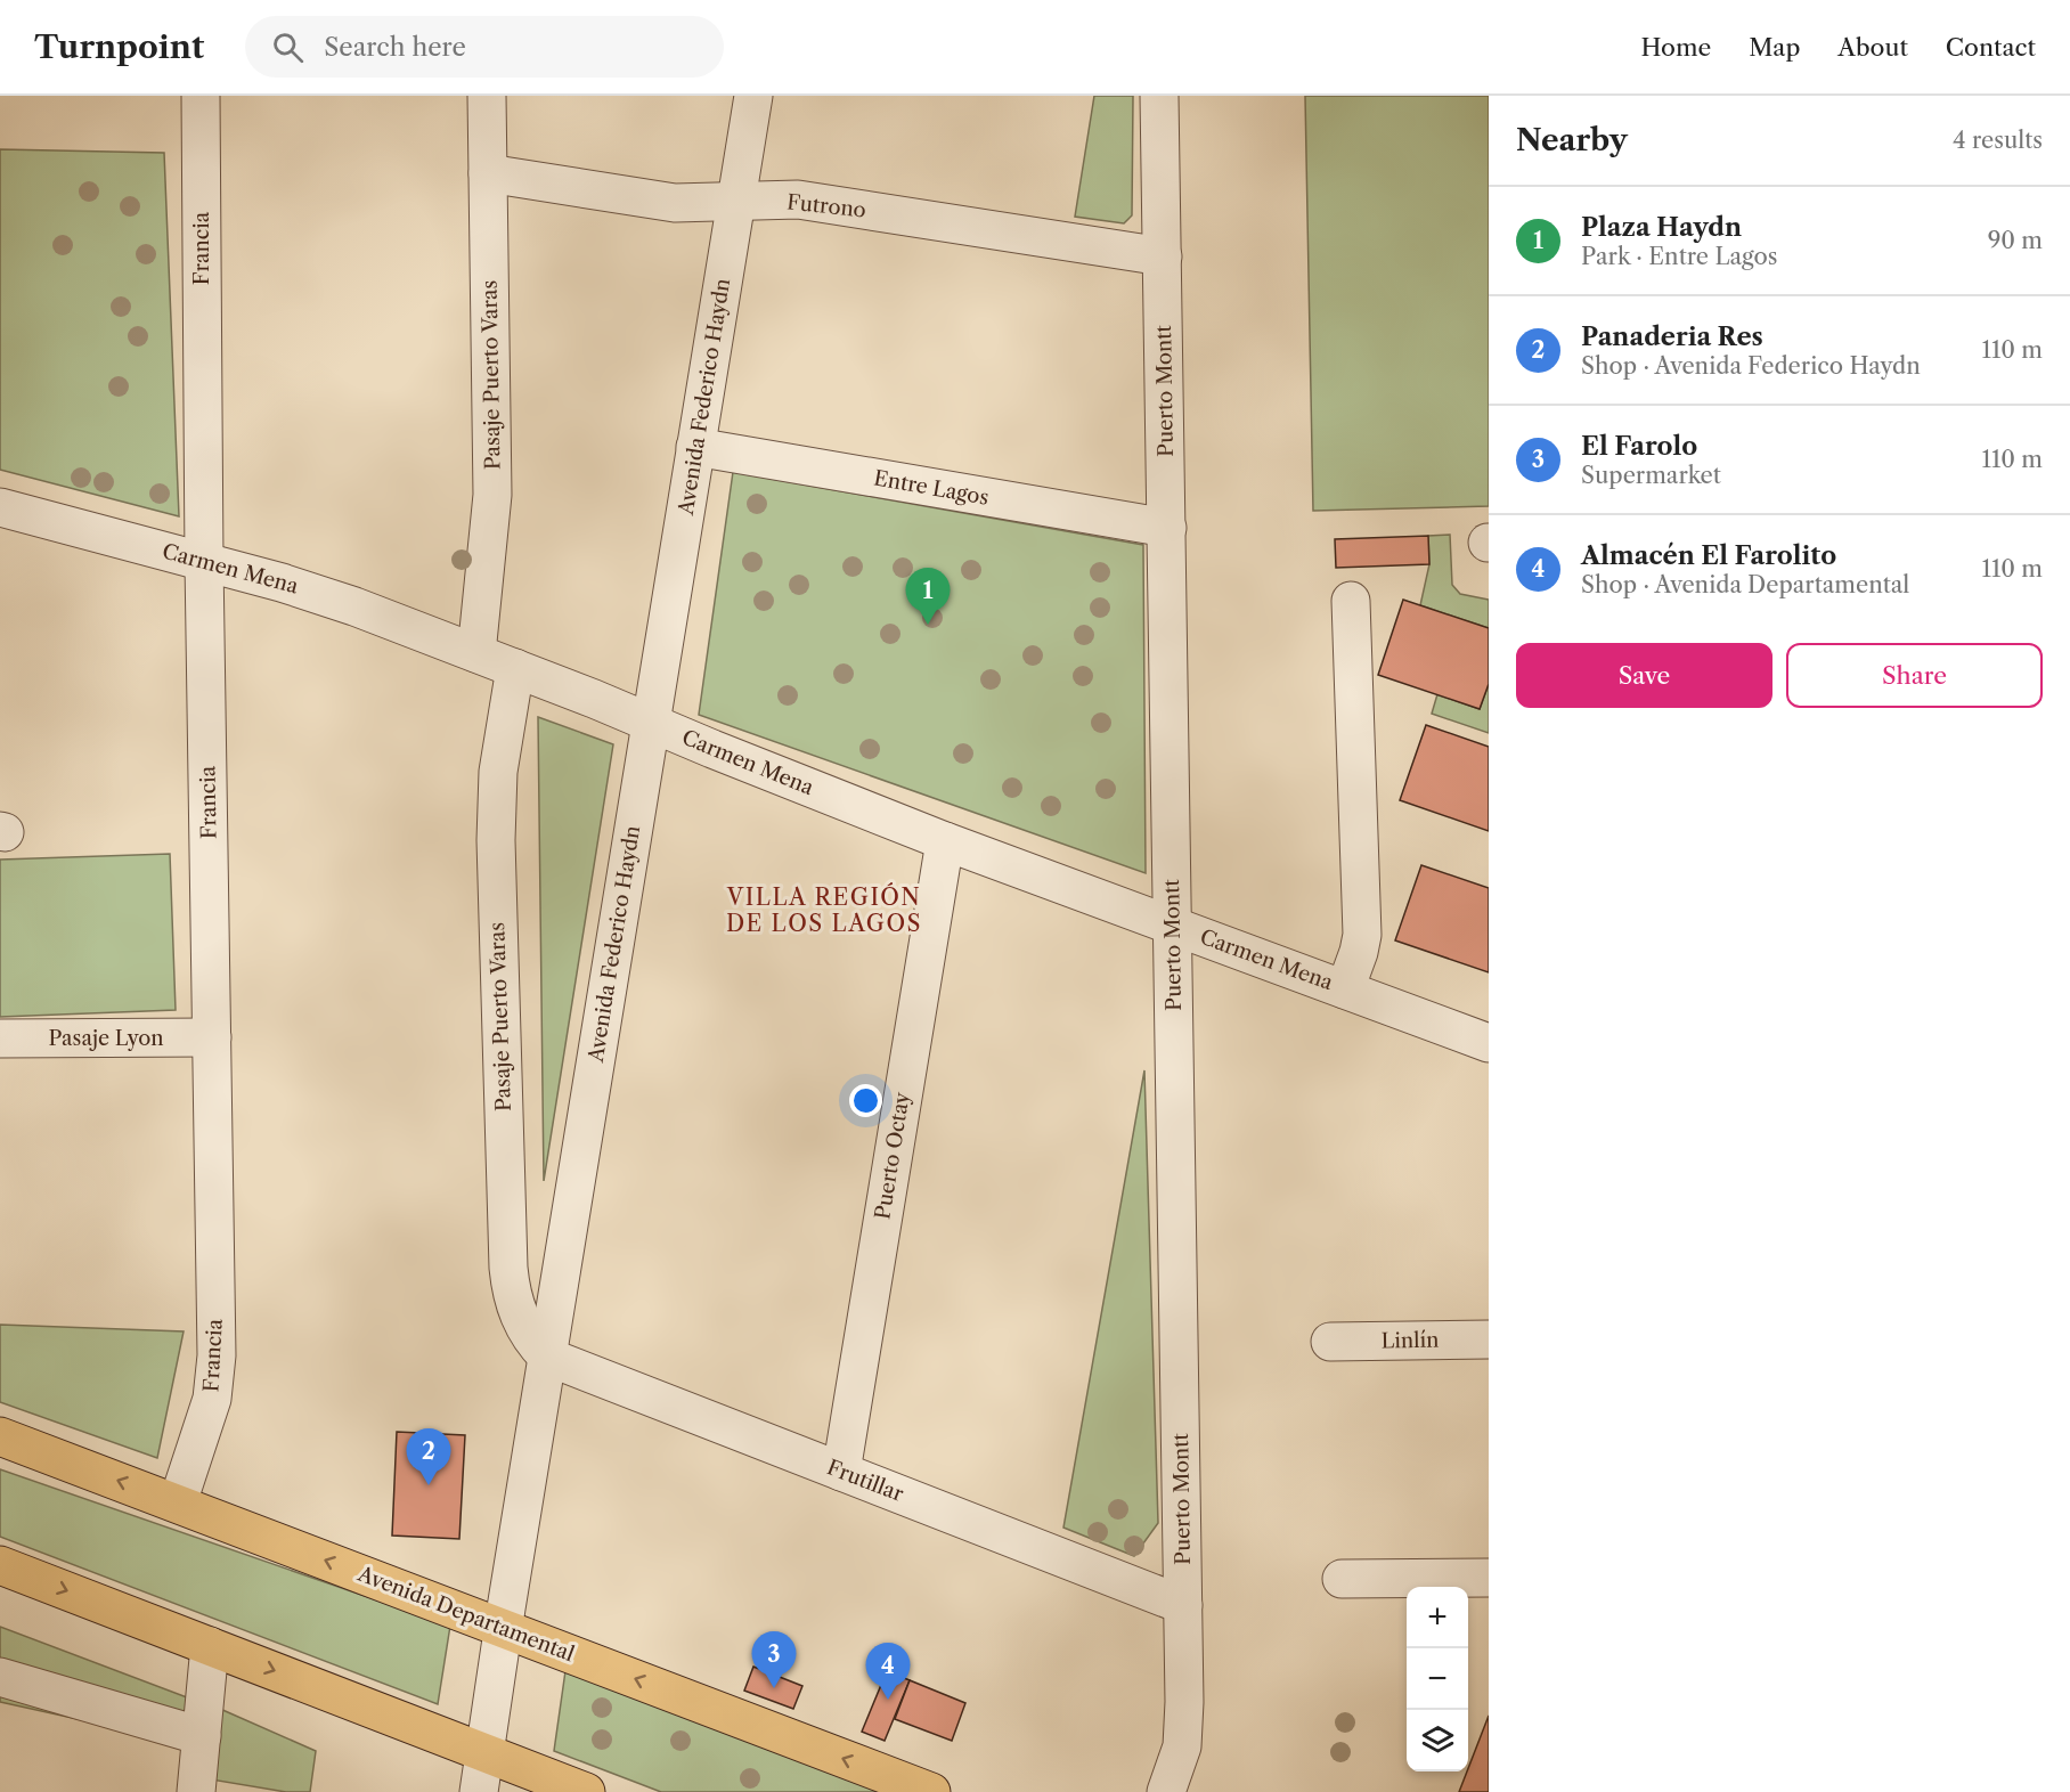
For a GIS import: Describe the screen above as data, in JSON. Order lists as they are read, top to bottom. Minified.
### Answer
{"streets":{"main road":["Avenida Departamental"],"street":["Futrono","Francia","Pasaje Puerto Varas","Puerto Montt","Avenida Federico Haydn","Entre Lagos","Carmen Mena","Pasaje Lyon","Puerto Octay","Linlín","Frutillar"]},"crossings":[["Futrono","Pasaje Puerto Varas"],["Futrono","Puerto Montt"],["Futrono","Avenida Federico Haydn"],["Francia","Carmen Mena"],["Francia","Pasaje Lyon"],["Francia","Avenida Departamental"],["Pasaje Puerto Varas","Avenida Federico Haydn"],["Pasaje Puerto Varas","Carmen Mena"],["Pasaje Puerto Varas","Frutillar"],["Puerto Montt","Entre Lagos"],["Puerto Montt","Carmen Mena"],["Puerto Montt","Frutillar"],["Avenida Federico Haydn","Entre Lagos"],["Avenida Federico Haydn","Carmen Mena"],["Avenida Federico Haydn","Frutillar"],["Avenida Federico Haydn","Avenida Departamental"],["Carmen Mena","Puerto Octay"],["Puerto Octay","Frutillar"]],"districts":["VILLA REGIÓN DE LOS LAGOS"],"page":{"header":"Turnpoint","search":"Search here","nav":["Home","Map","About","Contact"],"heading":["Nearby","4 results"],"list":[{"mark":"1","name":"Plaza Haydn","note":"Park · Entre Lagos","value":"90 m"},{"mark":"2","name":"Panaderia Res","note":"Shop · Avenida Federico Haydn","value":"110 m"},{"mark":"3","name":"El Farolo","note":"Supermarket","value":"110 m"},{"mark":"4","name":"Almacén El Farolito","note":"Shop · Avenida Departamental","value":"110 m"}],"pins":["1","2","3","4"],"buttons":["Save","Share"],"map_buttons":["+","−"]}}
